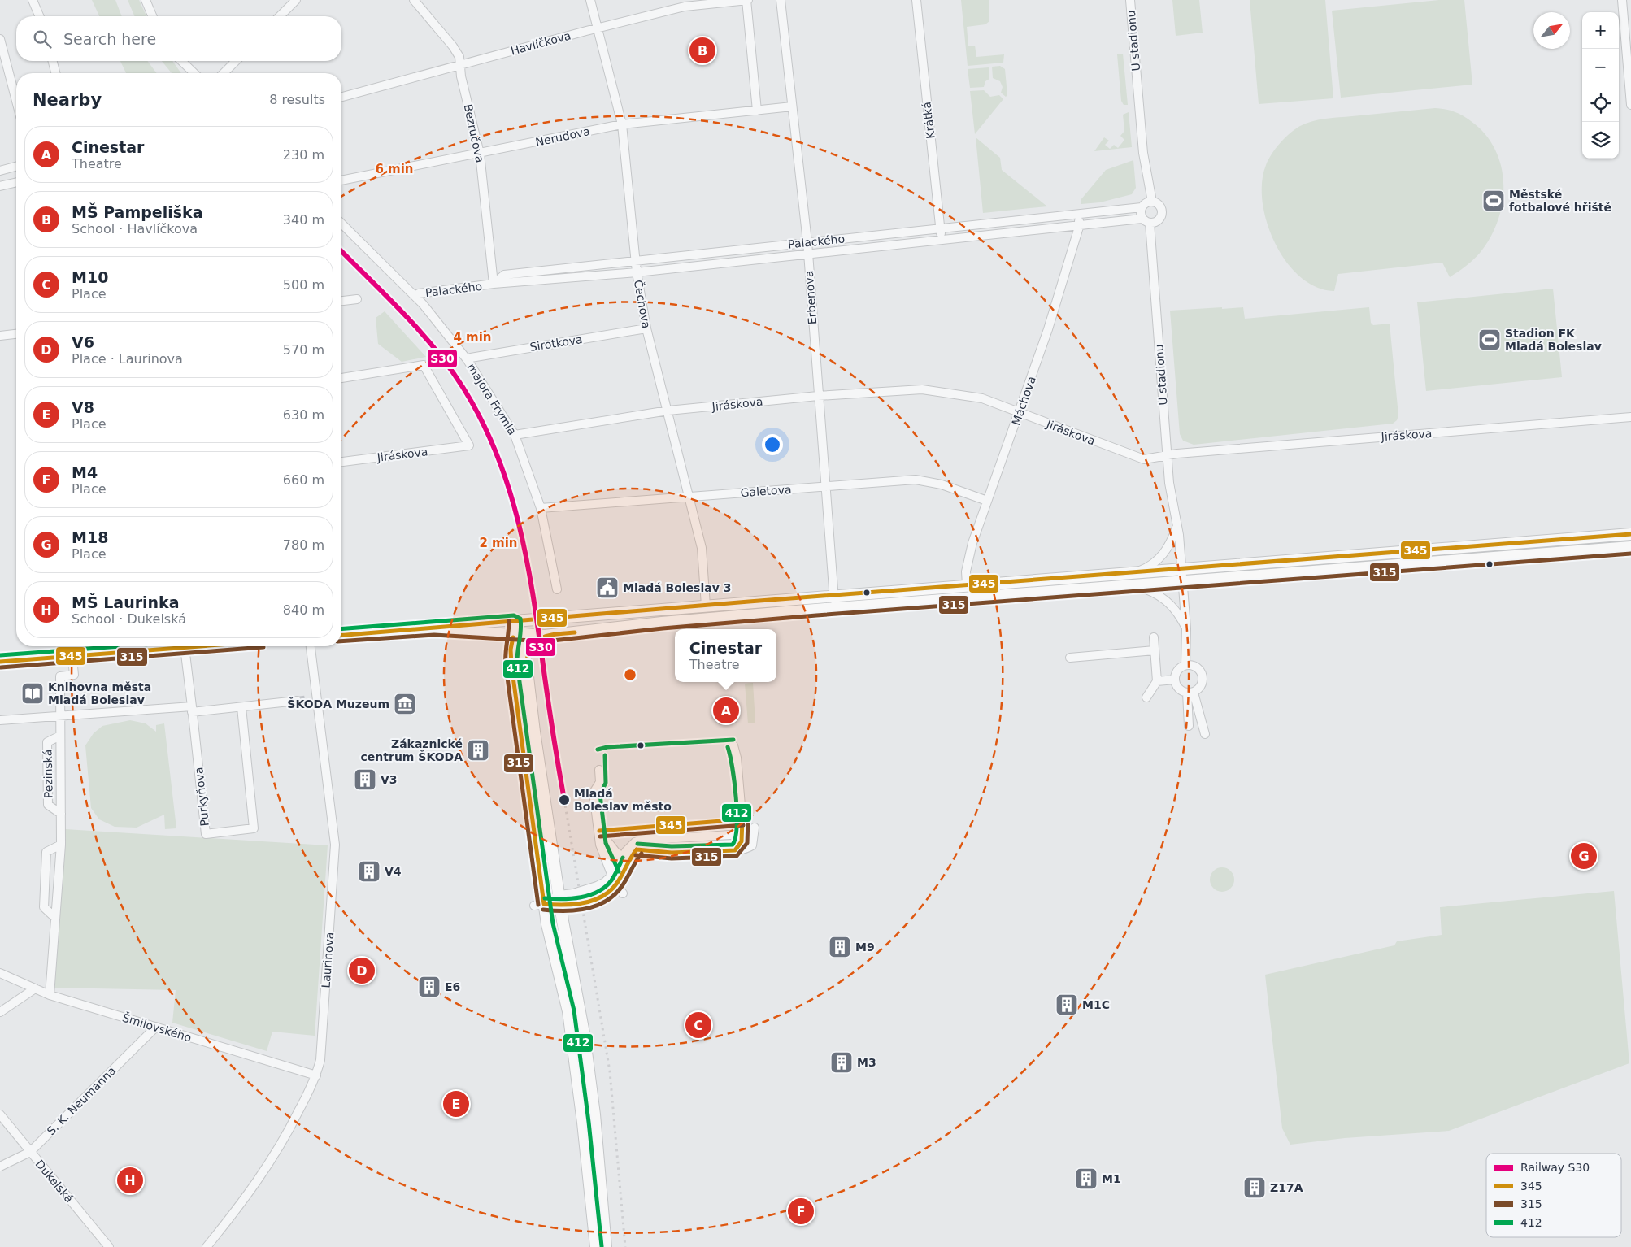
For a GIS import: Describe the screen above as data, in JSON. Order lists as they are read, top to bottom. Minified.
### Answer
{"streets":{"street":["U stadionu","Havlíčkova","Krátká","Bezručova","Nerudova","Palackého","Erbenova","Čechova","Sirotkova","majora Frymla","Máchova","Jiráskova","Galetova","Pezinská","Purkyňova","Laurinova","Šmilovského","S. K. Neumanna","Dukelská"]},"crossings":[["U stadionu","Palackého"],["U stadionu","Jiráskova"],["Havlíčkova","Bezručova"],["Havlíčkova","Čechova"],["Krátká","Palackého"],["Bezručova","Nerudova"],["Bezručova","Palackého"],["Nerudova","Erbenova"],["Nerudova","Čechova"],["Palackého","Erbenova"],["Palackého","Čechova"],["Palackého","majora Frymla"],["Palackého","Máchova"],["Erbenova","Jiráskova"],["Erbenova","Galetova"],["Čechova","Sirotkova"],["Čechova","Jiráskova"],["Čechova","Galetova"],["Sirotkova","majora Frymla"],["majora Frymla","Jiráskova"],["majora Frymla","Galetova"],["Máchova","Jiráskova"],["Máchova","Galetova"],["Pezinská","Šmilovského"],["Laurinova","Šmilovského"],["Šmilovského","S. K. Neumanna"],["S. K. Neumanna","Dukelská"]],"places":{"sports":["Městské fotbalové hřiště","Stadion FK Mladá Boleslav"],"public building":["Mladá Boleslav 3"],"library":["Knihovna města Mladá Boleslav"],"museum":["ŠKODA Muzeum"],"building":["Zákaznické centrum ŠKODA","V3","V4","M9","E6","M1C","M3","M1","Z17A"],"other":["Mladá Boleslav město"]},"lines":["rail line S30","transit line 345","transit line 315","transit line 412"],"legend":["Railway S30","345","315","412"],"north":"top right","page":{"map_buttons":["+","−"],"search":"Search here","pins":["B","A","G","D","C","E","H","F"],"heading":["Nearby","8 results"],"list":[{"mark":"A","name":"Cinestar","note":"Theatre","value":"230 m"},{"mark":"B","name":"MŠ Pampeliška","note":"School · Havlíčkova","value":"340 m"},{"mark":"C","name":"M10","note":"Place","value":"500 m"},{"mark":"D","name":"V6","note":"Place · Laurinova","value":"570 m"},{"mark":"E","name":"V8","note":"Place","value":"630 m"},{"mark":"F","name":"M4","note":"Place","value":"660 m"},{"mark":"G","name":"M18","note":"Place","value":"780 m"},{"mark":"H","name":"MŠ Laurinka","note":"School · Dukelská","value":"840 m"}],"popup":["Cinestar","Theatre"]},"rings":["6 min","4 min","2 min"]}
